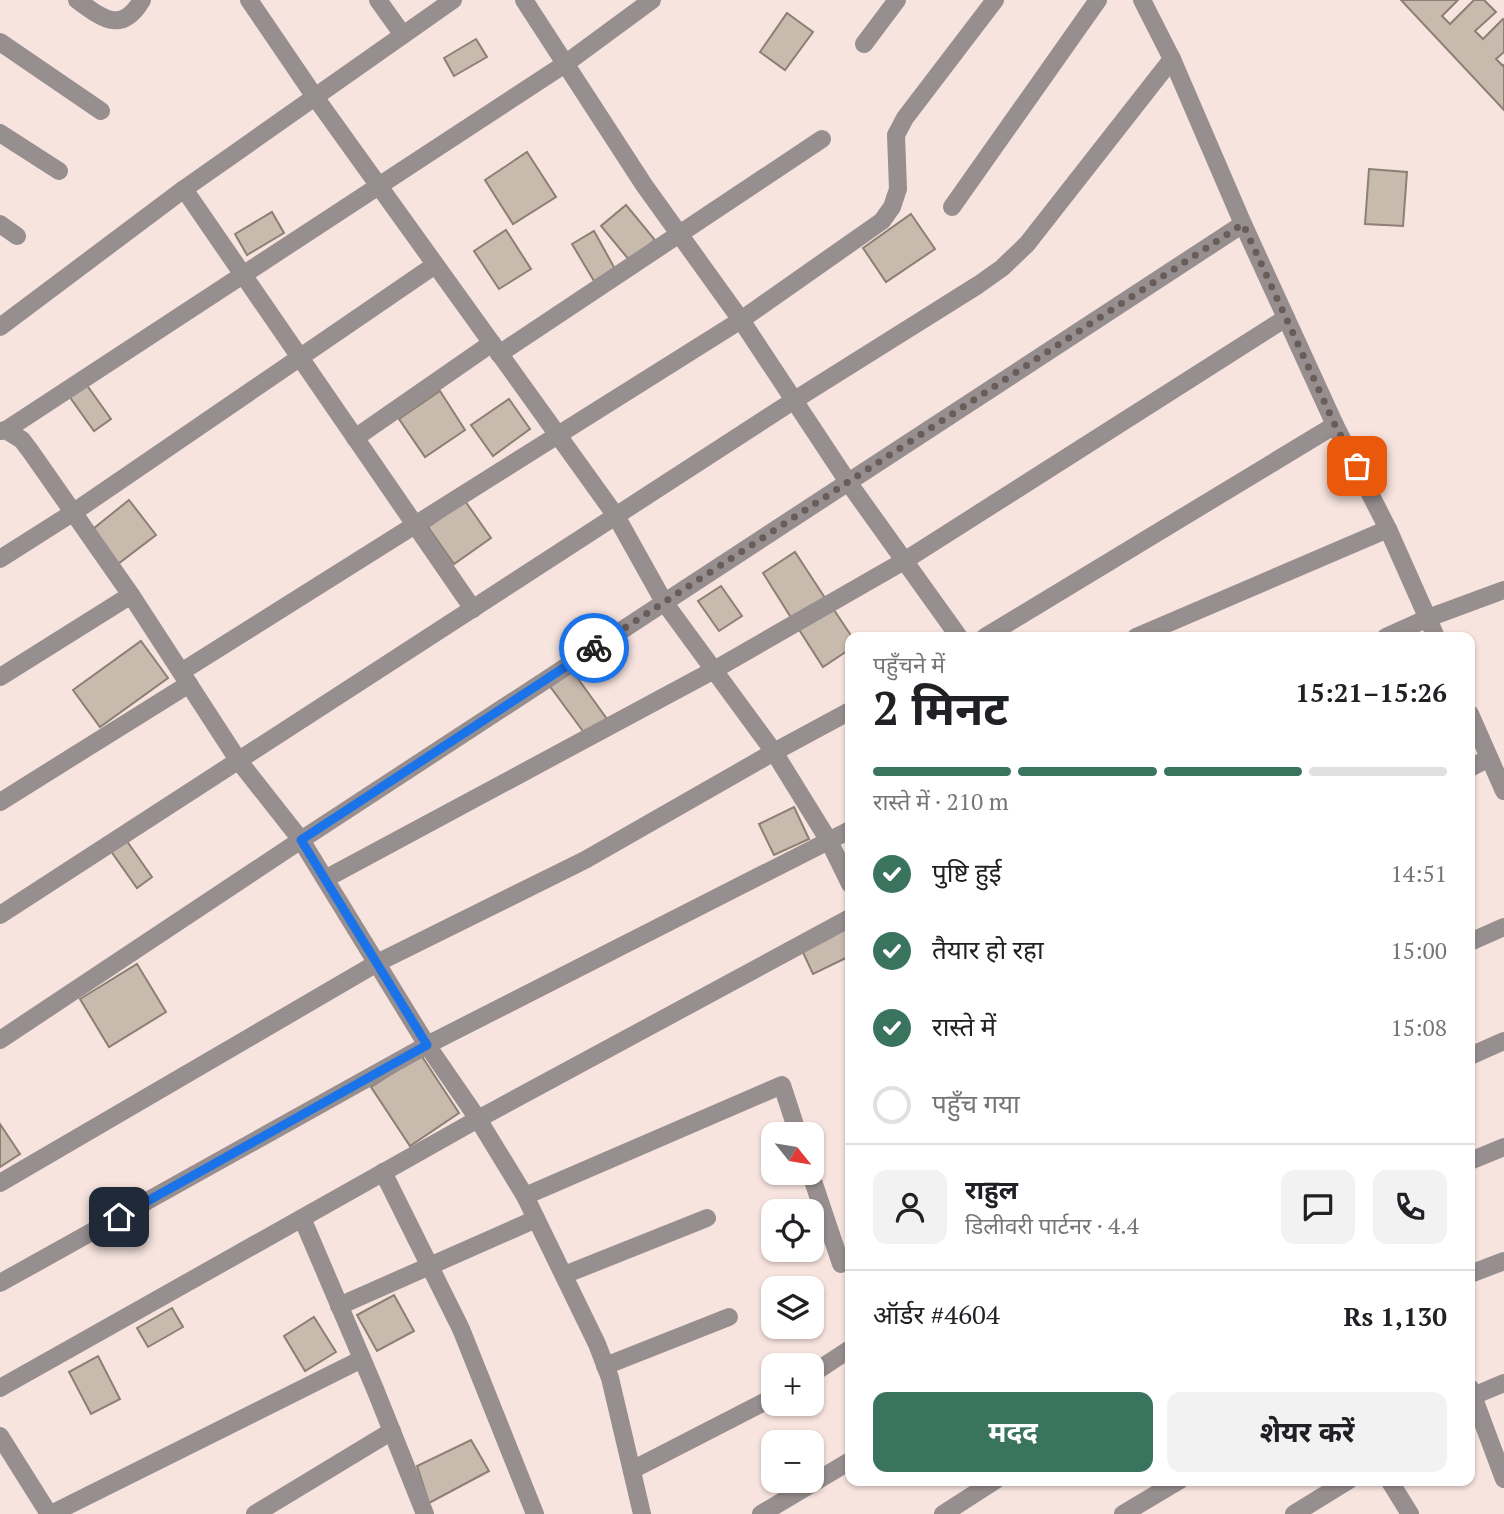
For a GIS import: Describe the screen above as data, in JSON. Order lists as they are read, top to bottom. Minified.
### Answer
{"north":"bottom right","page":{"heading":["2 मिनट","पहुँचने में","15:21–15:26"],"panel":["राहुल","डिलीवरी पार्टनर · 4.4","ऑर्डर #4604","Rs 1,130"],"bar":"रास्ते में · 210 m","list":[["पुष्टि हुई","14:51"],["तैयार हो रहा","15:00"],["रास्ते में","15:08"],"पहुँच गया"],"map_buttons":["+","−"],"buttons":["मदद","शेयर करें"]}}
